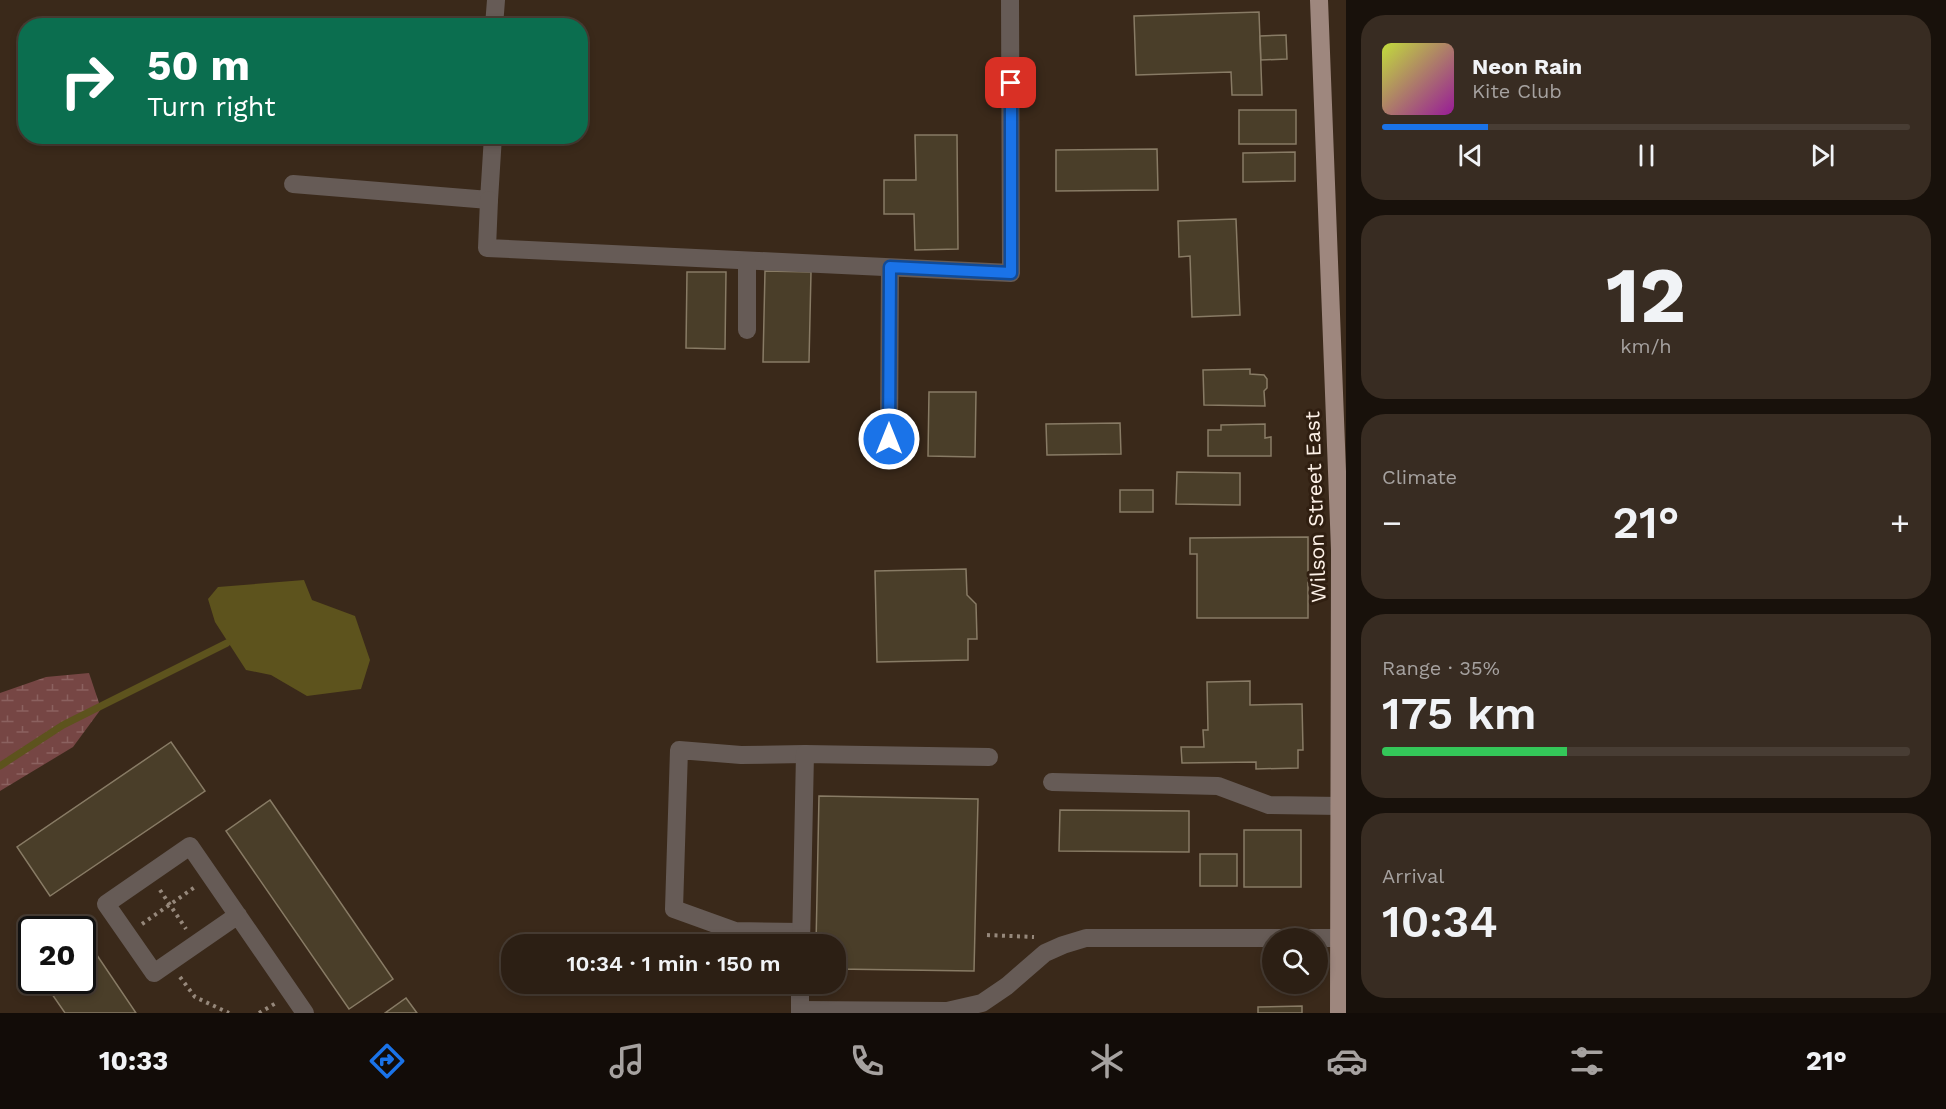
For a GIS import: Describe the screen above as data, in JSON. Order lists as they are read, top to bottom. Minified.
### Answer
{"streets":{"main road":["Wilson Street East"]},"page":{"turn":["50 m","Turn right"],"song":["Neon Rain","Kite Club"],"tile":[["12","km/h"],"Climate",["Range · 35%","175 km"],["Arrival","10:34"]],"heat":["−","21°","+"],"limit":"20","trip":"10:34 · 1 min · 150 m","tabs":["10:33","21°"]}}
